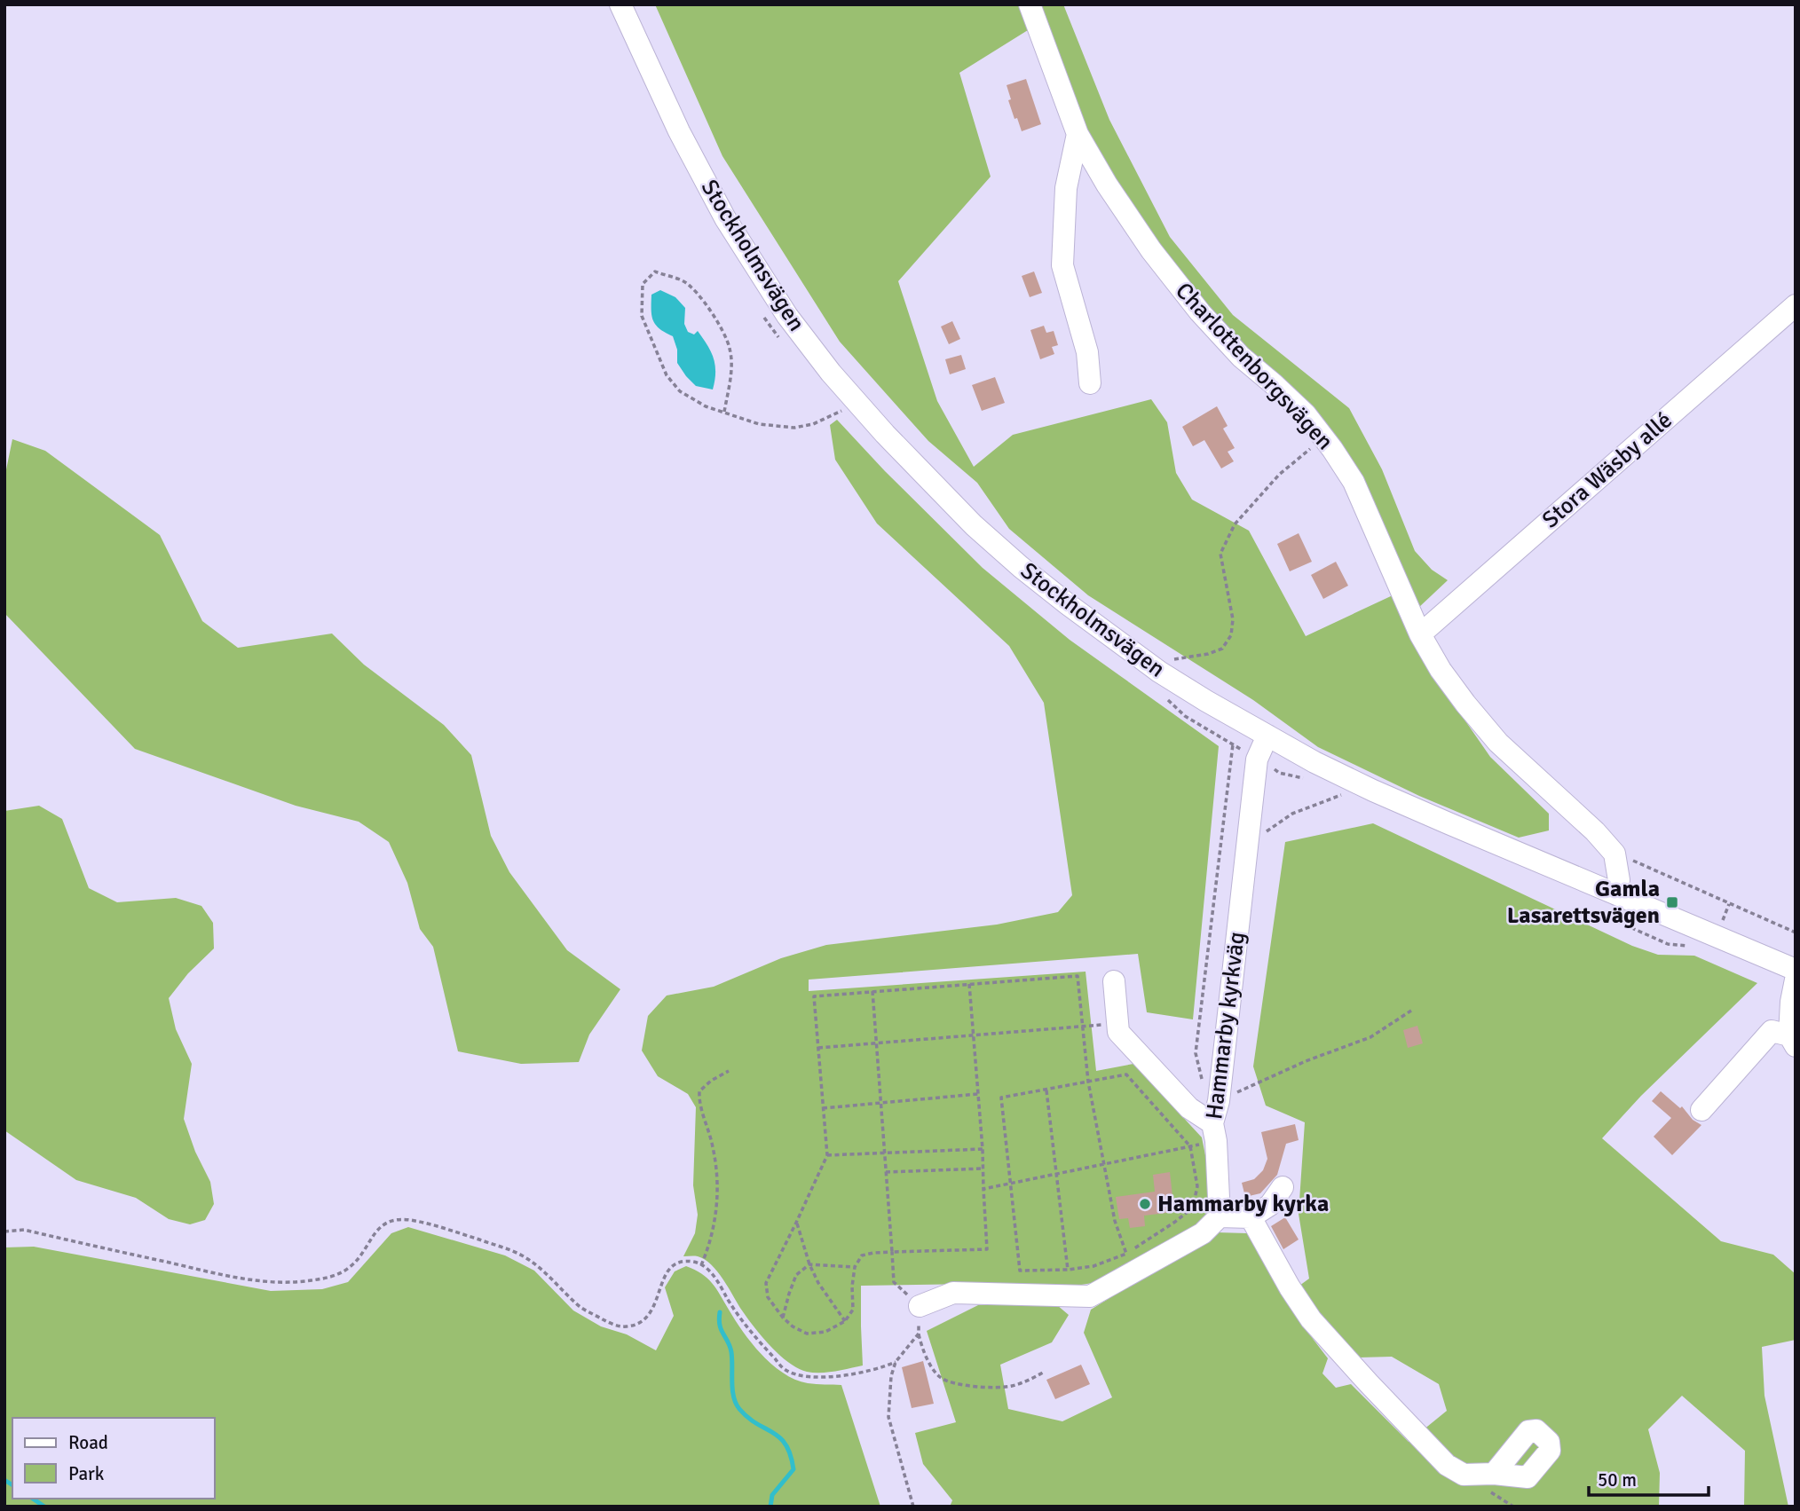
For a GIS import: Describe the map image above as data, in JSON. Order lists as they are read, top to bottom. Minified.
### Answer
{"streets":{"street":["Stockholmsvägen","Charlottenborgsvägen","Stora Wäsby allé","Hammarby kyrkväg"]},"crossings":[["Stockholmsvägen","Hammarby kyrkväg"],["Charlottenborgsvägen","Stora Wäsby allé"]],"places":{"transit":["Gamla Lasarettsvägen"],"other":["Hammarby kyrka"]},"legend":["Road","Park"],"scale_bar":"50 m"}
